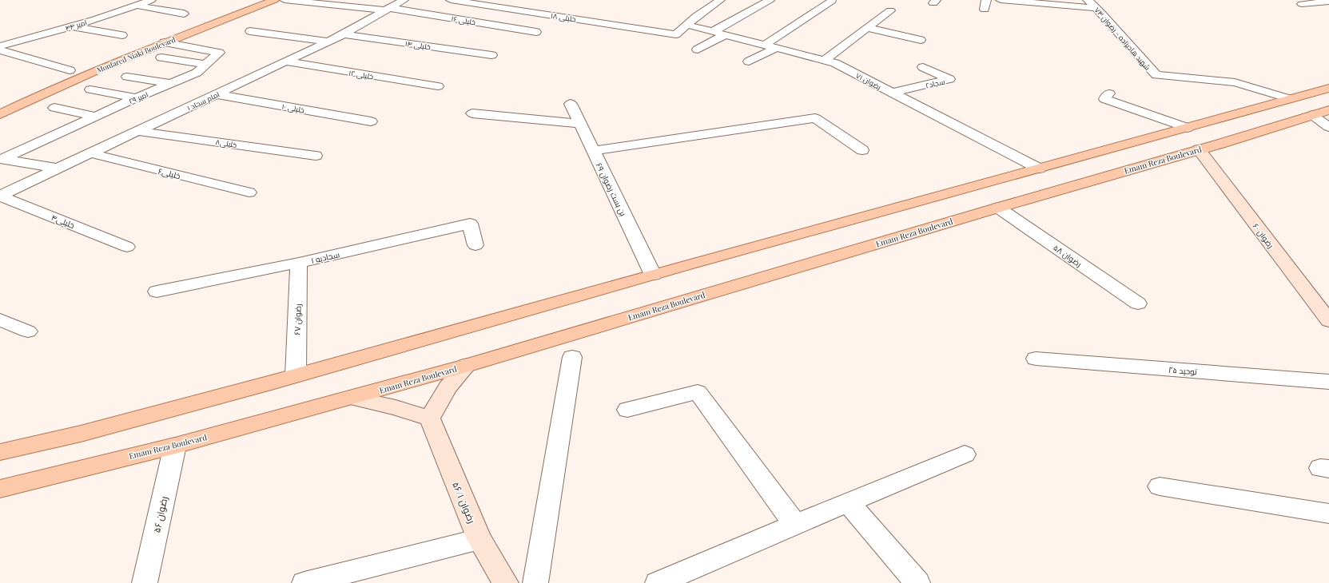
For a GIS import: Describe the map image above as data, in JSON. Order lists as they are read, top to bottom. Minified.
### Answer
{"streets":{"main road":["Monfared Niaki Boulevard","Emam Reza Boulevard","رضوان ۶۰","رضوان ۵۶/۱"],"street":["خلیلی ۱۸","خلیلی ۱۶","امیر ۴۴","شهید هادیزاده - رضوان ۷۳","خلیلی ۱۴","خلیلی ۱۲","رضوان ۷۱","سجاد۲","امیر ۲۹","امام سجاد ۱","خلیلی ۱۰","خلیلی۸","خلیلی۶","بن بست رضوان ۶۹","خلیلی۴","رضوان ۵۸","سجادیه ۱","رضوان ۶۷","توحید ۲۵","رضوان ۵۶"]},"crossings":[["خلیلی ۱۸","رضوان ۷۱"],["خلیلی ۱۶","امام سجاد ۱"],["خلیلی ۱۴","امام سجاد ۱"],["Monfared Niaki Boulevard","امیر ۲۹"],["خلیلی ۱۲","امام سجاد ۱"],["رضوان ۷۱","سجاد۲"],["امام سجاد ۱","خلیلی ۱۰"],["امام سجاد ۱","خلیلی۸"],["امام سجاد ۱","خلیلی۶"],["امام سجاد ۱","خلیلی۴"],["Emam Reza Boulevard","رضوان ۶۰"],["Emam Reza Boulevard","رضوان ۵۸"],["Emam Reza Boulevard","رضوان ۵۶"],["سجادیه ۱","رضوان ۶۷"]]}
